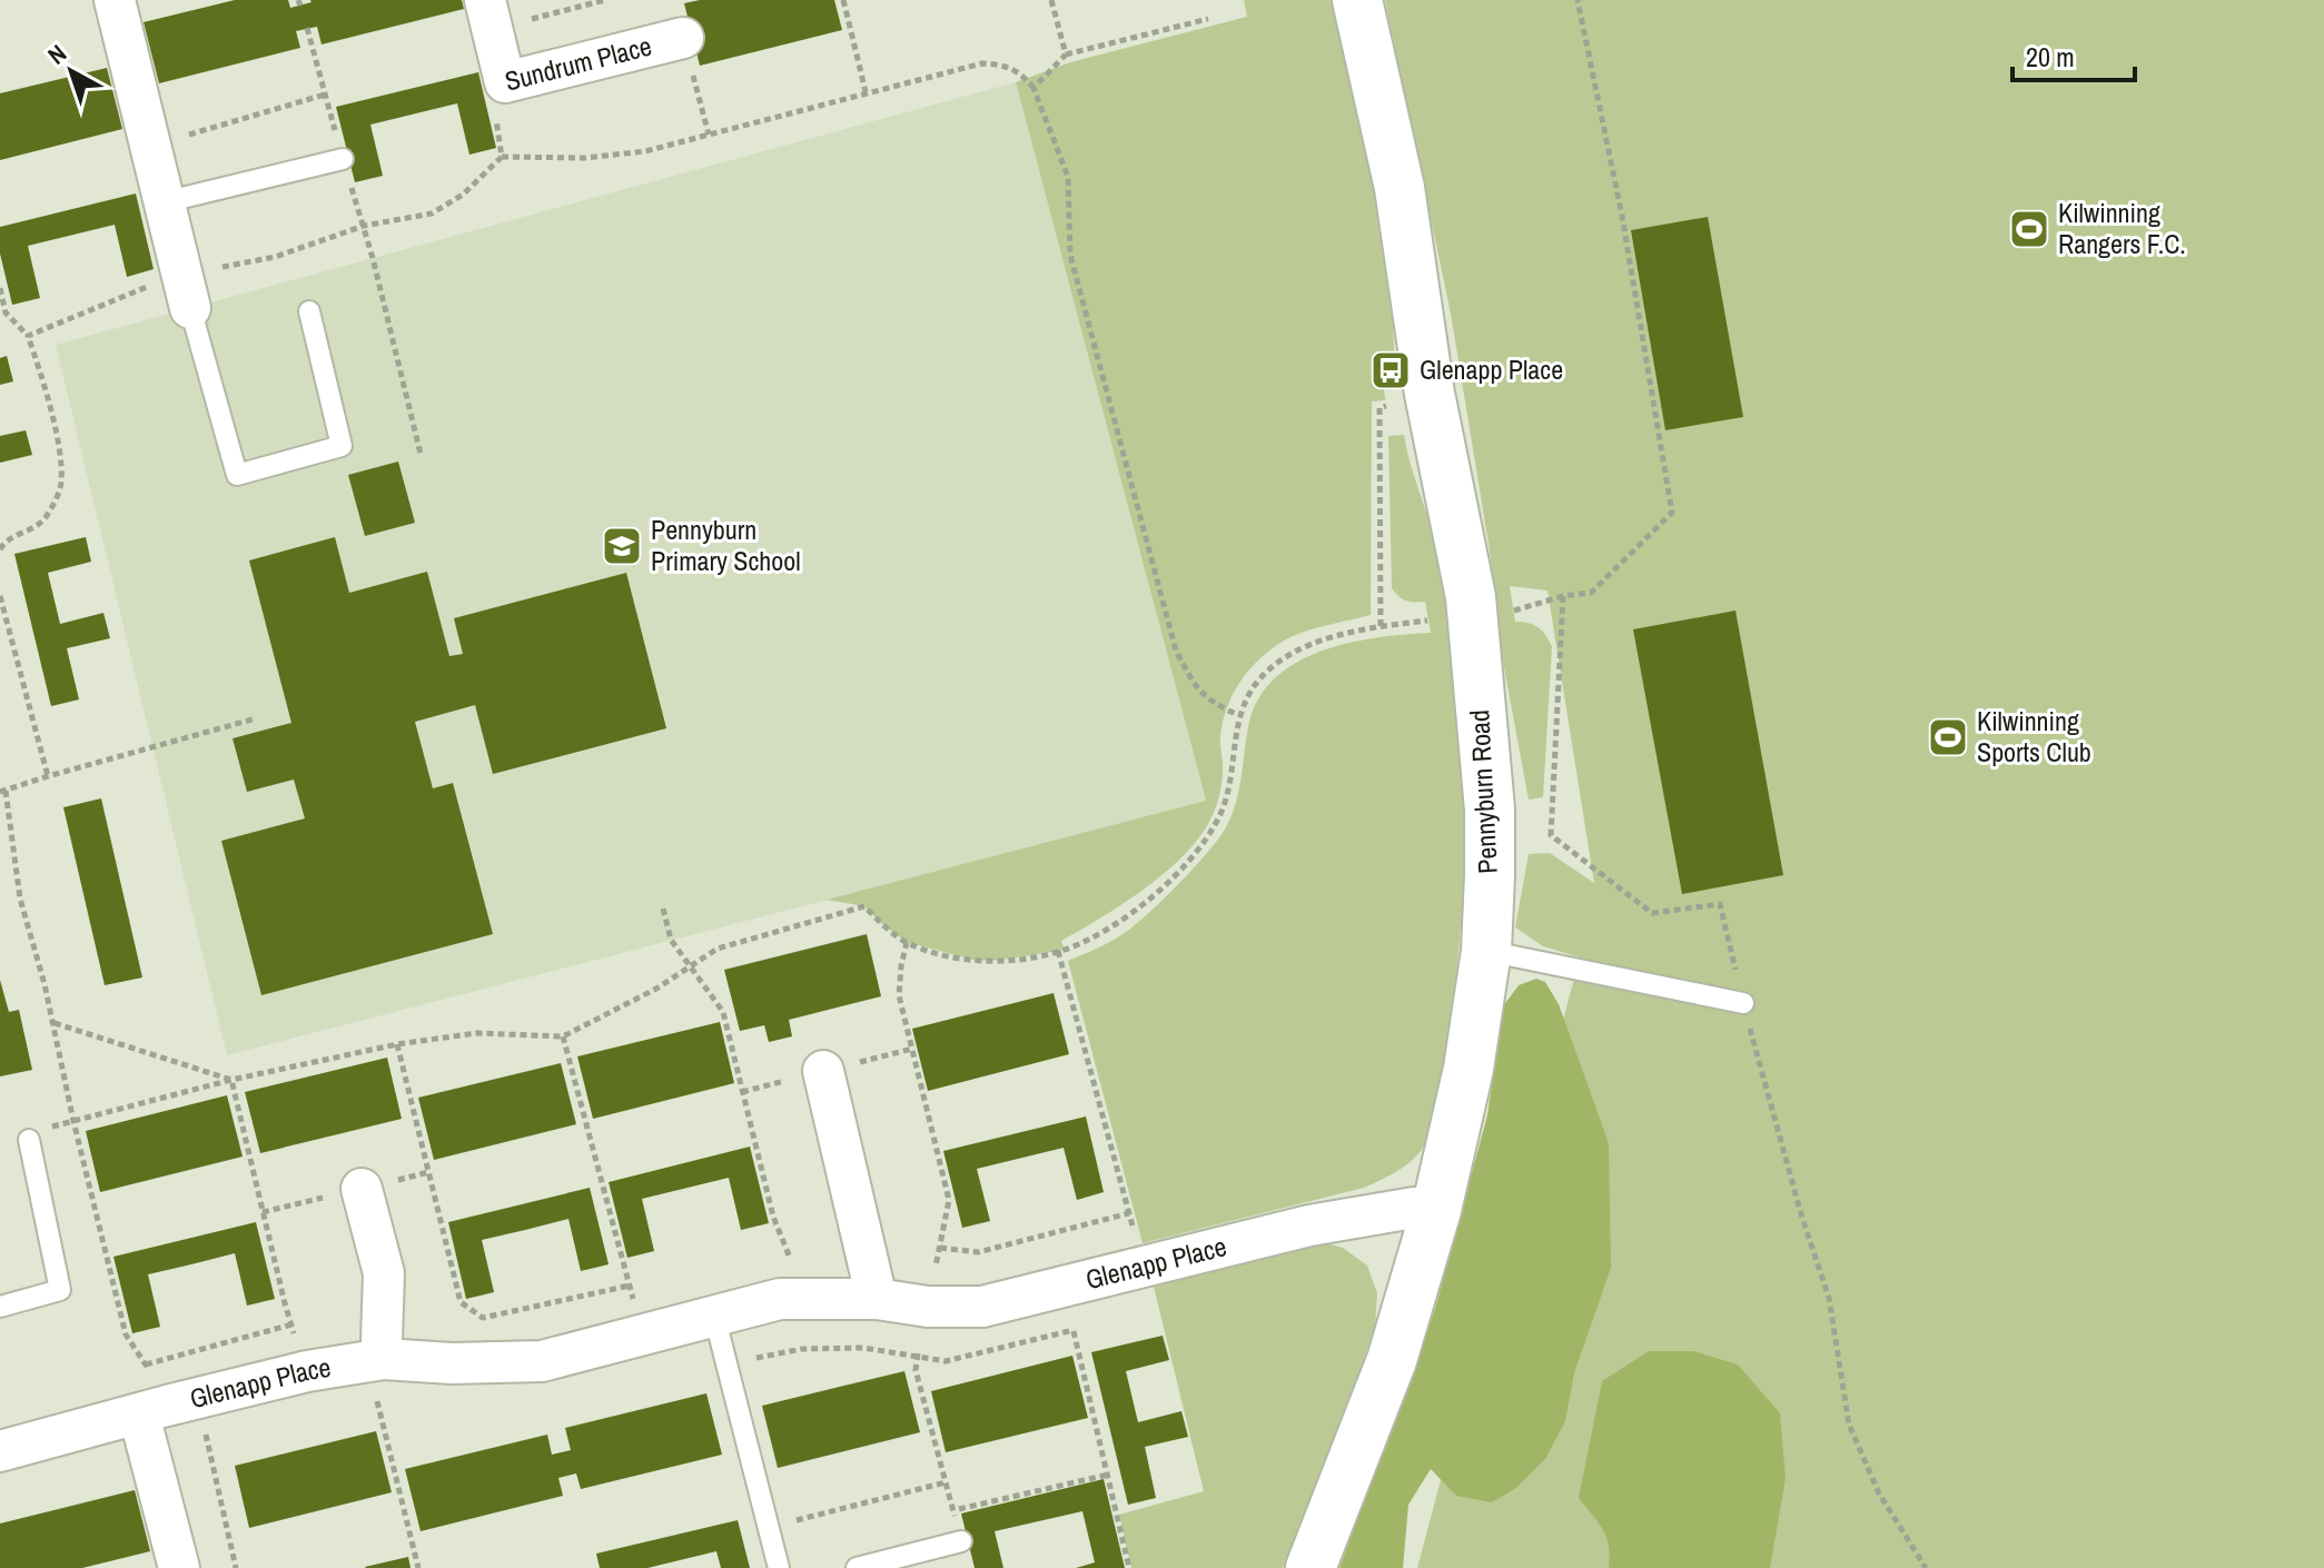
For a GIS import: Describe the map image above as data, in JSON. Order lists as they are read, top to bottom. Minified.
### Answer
{"streets":{"street":["Sundrum Place","Pennyburn Road","Glenapp Place"]},"crossings":[["Pennyburn Road","Glenapp Place"]],"places":{"sports":["Kilwinning Rangers F.C.","Kilwinning Sports Club"],"bus stop":["Glenapp Place"],"school or university":["Pennyburn Primary School"]},"scale_bar":"20 m","north":"top left"}
